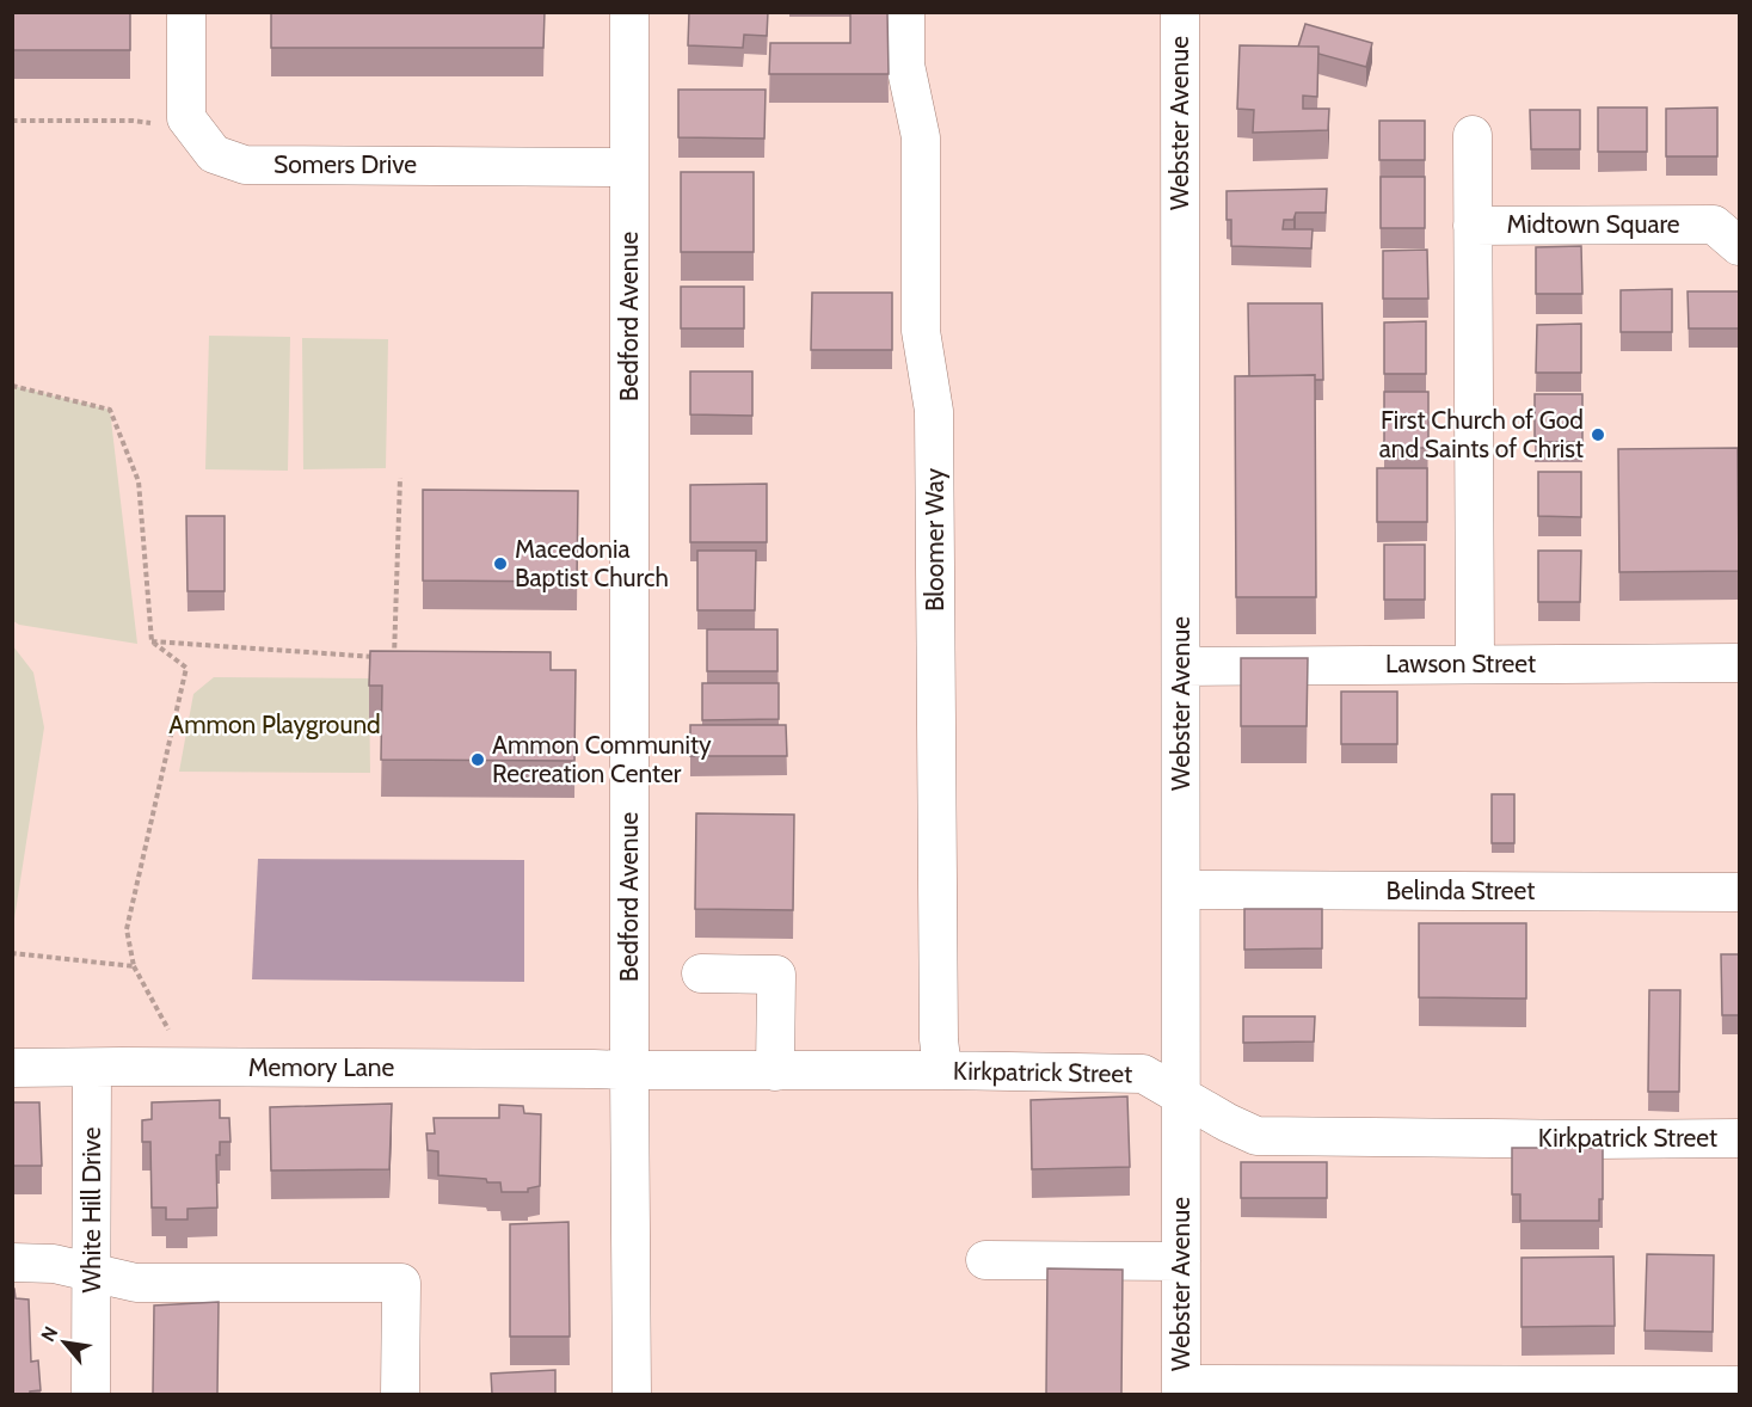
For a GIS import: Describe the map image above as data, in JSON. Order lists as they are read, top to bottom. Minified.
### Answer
{"streets":{"street":["Webster Avenue","Somers Drive","Midtown Square","Bedford Avenue","Bloomer Way","Lawson Street","Belinda Street","Memory Lane","Kirkpatrick Street","White Hill Drive"]},"crossings":[["Webster Avenue","Lawson Street"],["Webster Avenue","Belinda Street"],["Webster Avenue","Kirkpatrick Street"],["Somers Drive","Bedford Avenue"],["Midtown Square","Lawson Street"],["Bedford Avenue","Memory Lane"],["Bedford Avenue","Kirkpatrick Street"],["Bloomer Way","Kirkpatrick Street"],["Memory Lane","Kirkpatrick Street"],["Memory Lane","White Hill Drive"]],"parks":["Ammon Playground"],"places":["First Church of God and Saints of Christ","Macedonia Baptist Church","Ammon Community Recreation Center"],"north":"top left"}
